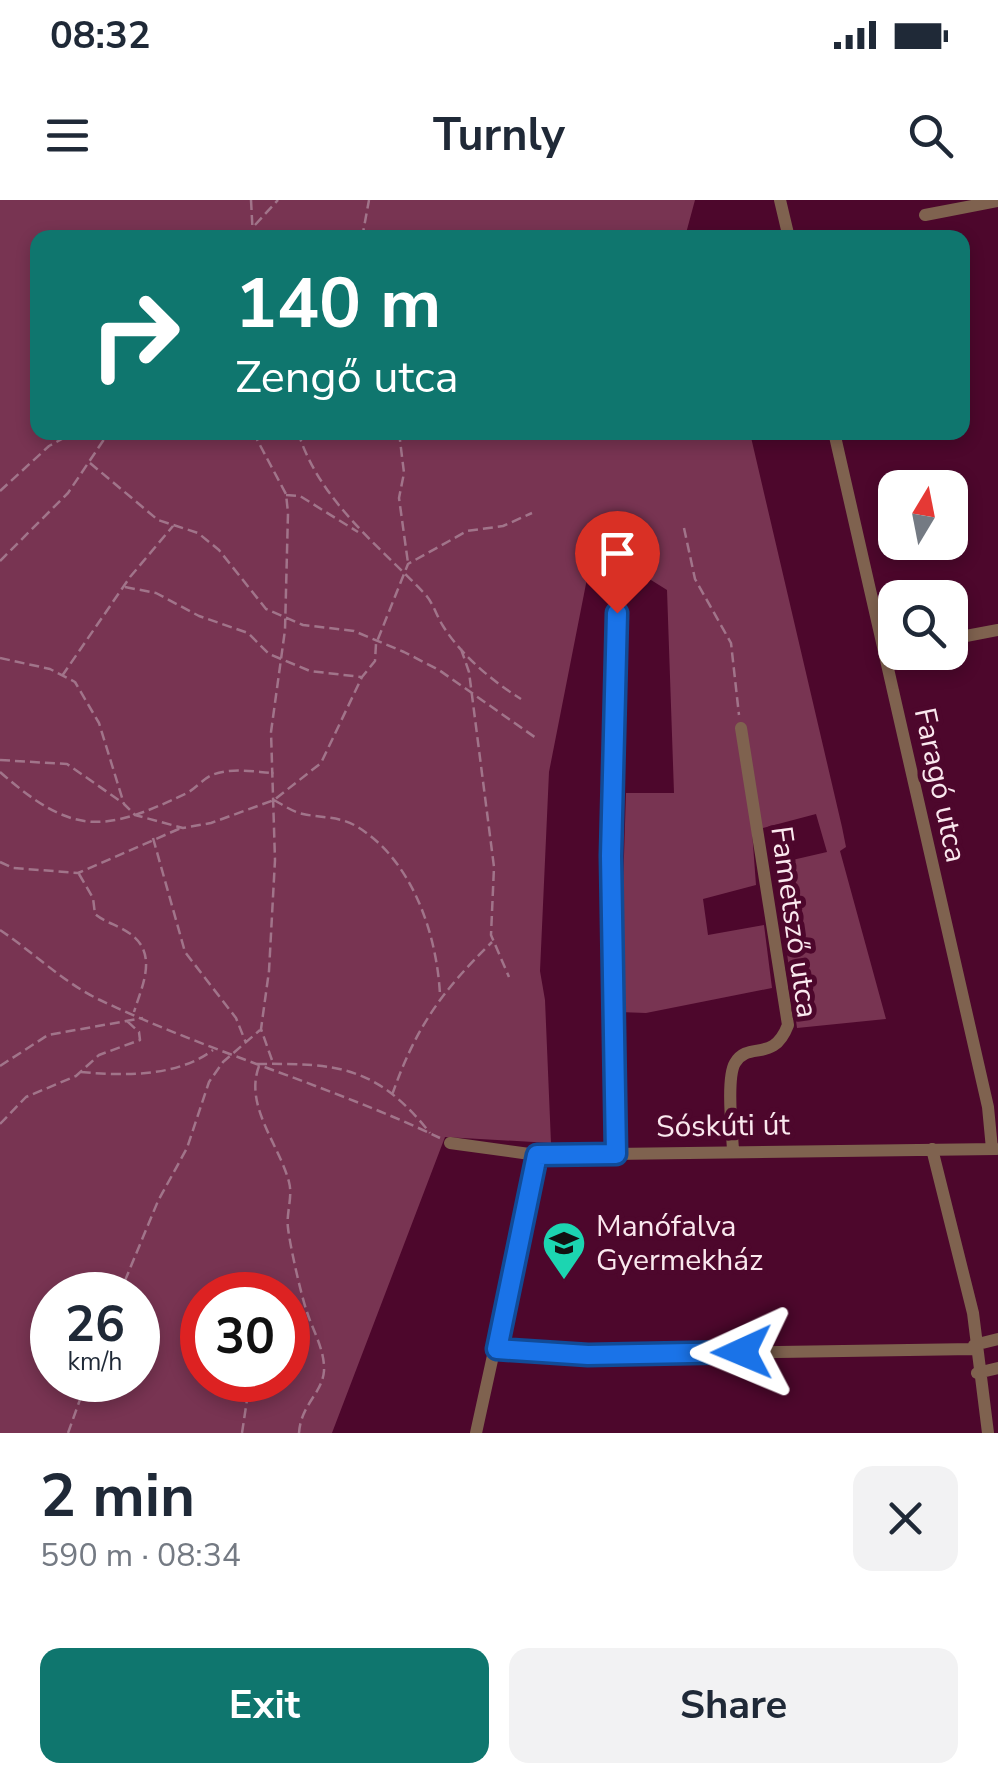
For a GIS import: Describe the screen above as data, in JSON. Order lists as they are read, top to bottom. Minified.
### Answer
{"streets":{"street":["Faragó utca","Fametsző utca","Sóskúti út"]},"crossings":[["Faragó utca","Sóskúti út"],["Fametsző utca","Sóskúti út"]],"places":{"school or university":["Manófalva Gyermekház"]},"north":"top","page":{"status":"08:32","header":"Turnly","turn":["140 m","Zengő utca"],"speed":"26 km/h","limit":"30","heading":["2 min","590 m · 08:34"],"buttons":["Exit","Share"]}}
